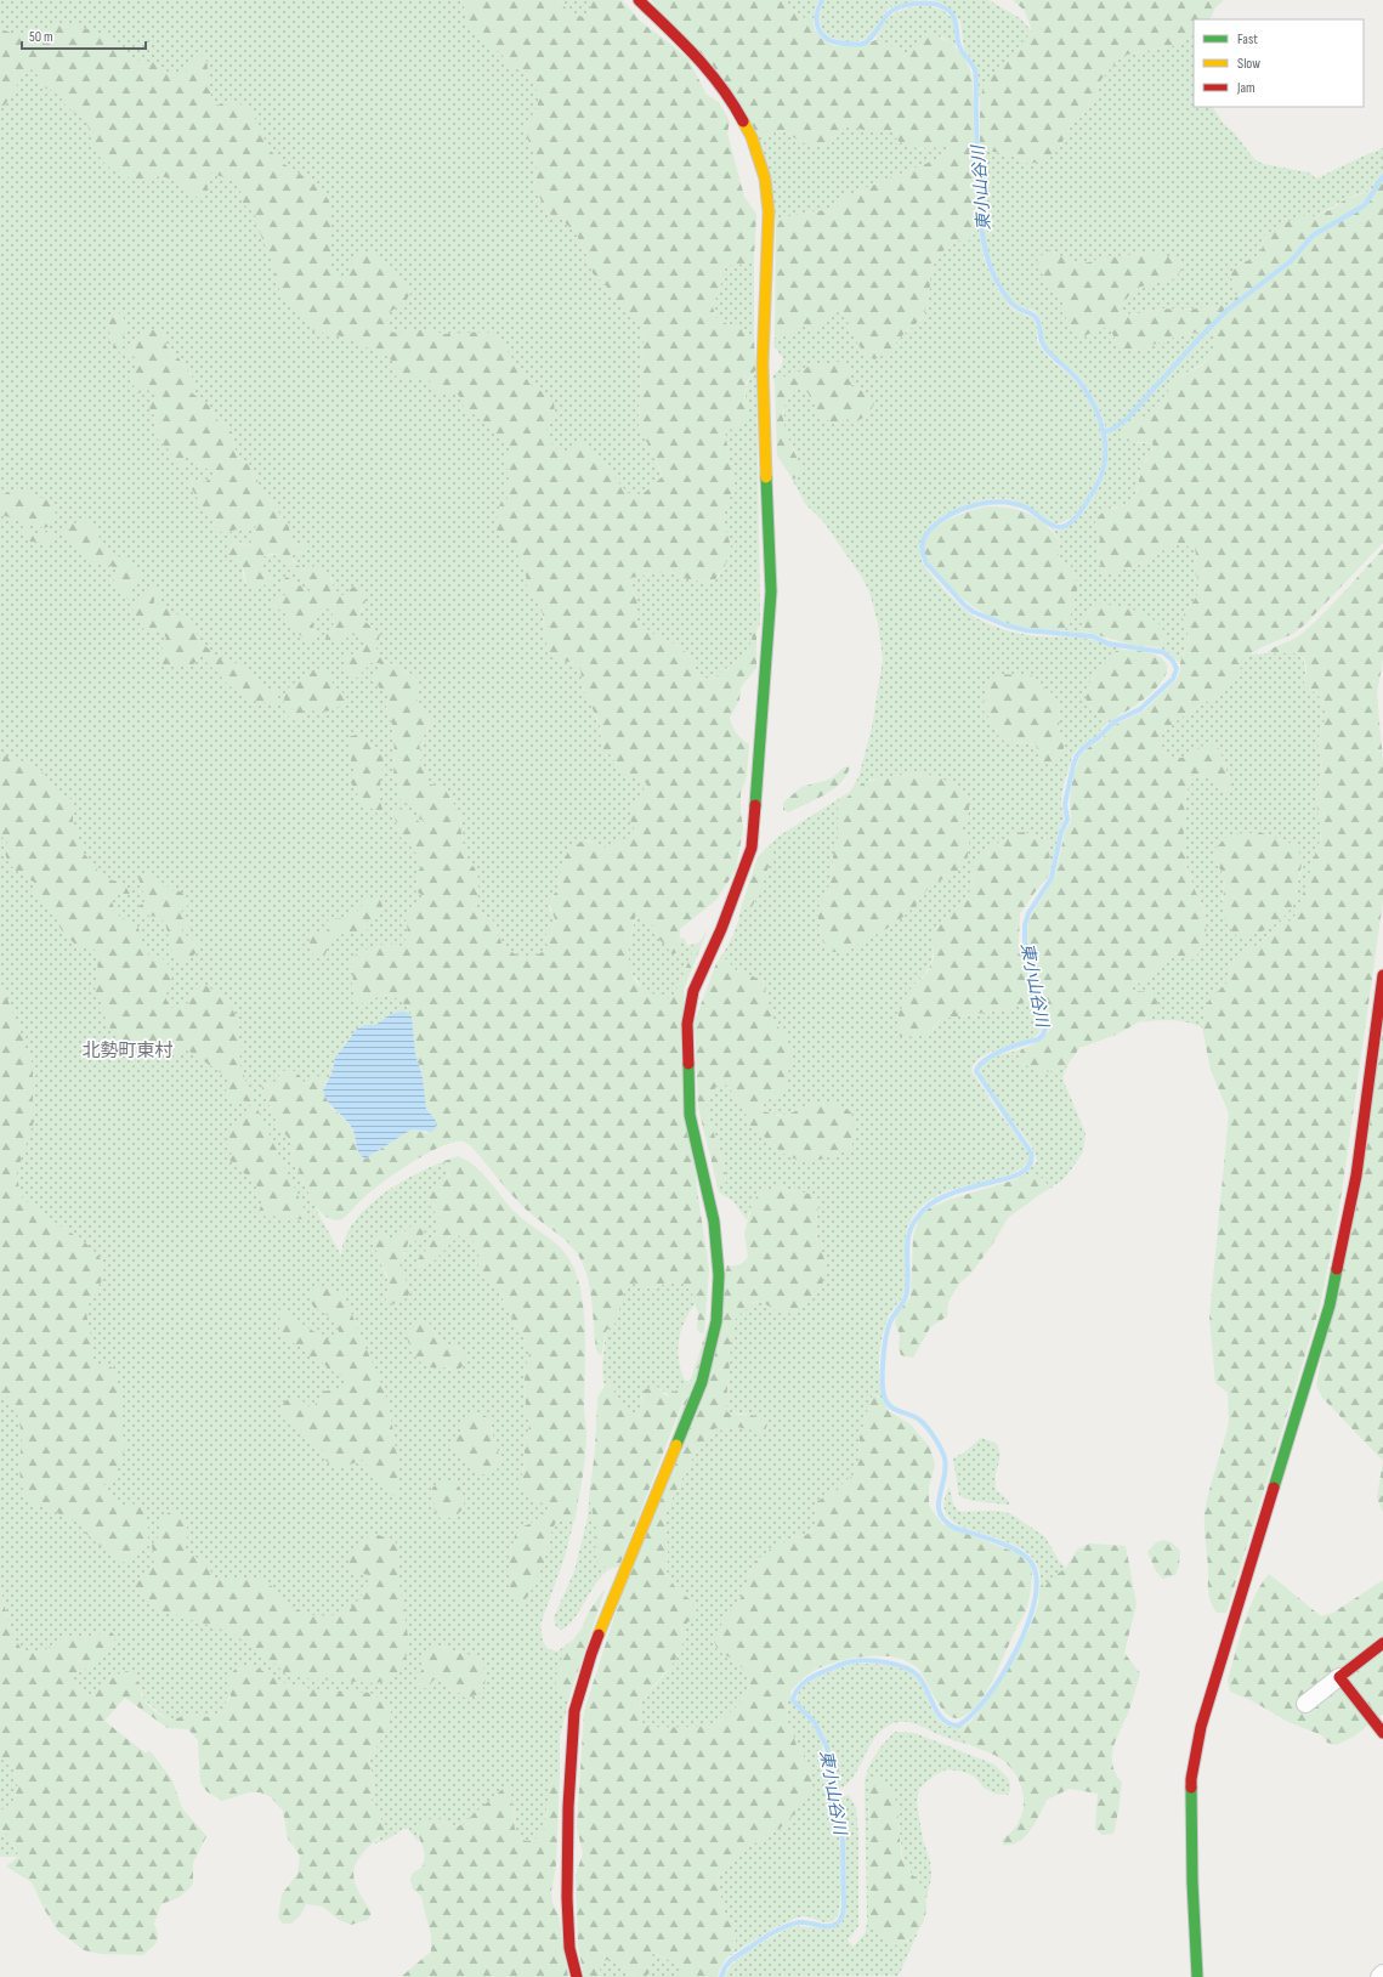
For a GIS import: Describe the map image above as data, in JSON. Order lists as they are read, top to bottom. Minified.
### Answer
{"districts":["北勢町東村"],"water":["東小山谷川"],"legend":["Fast","Slow","Jam"],"scale_bar":"50 m"}
